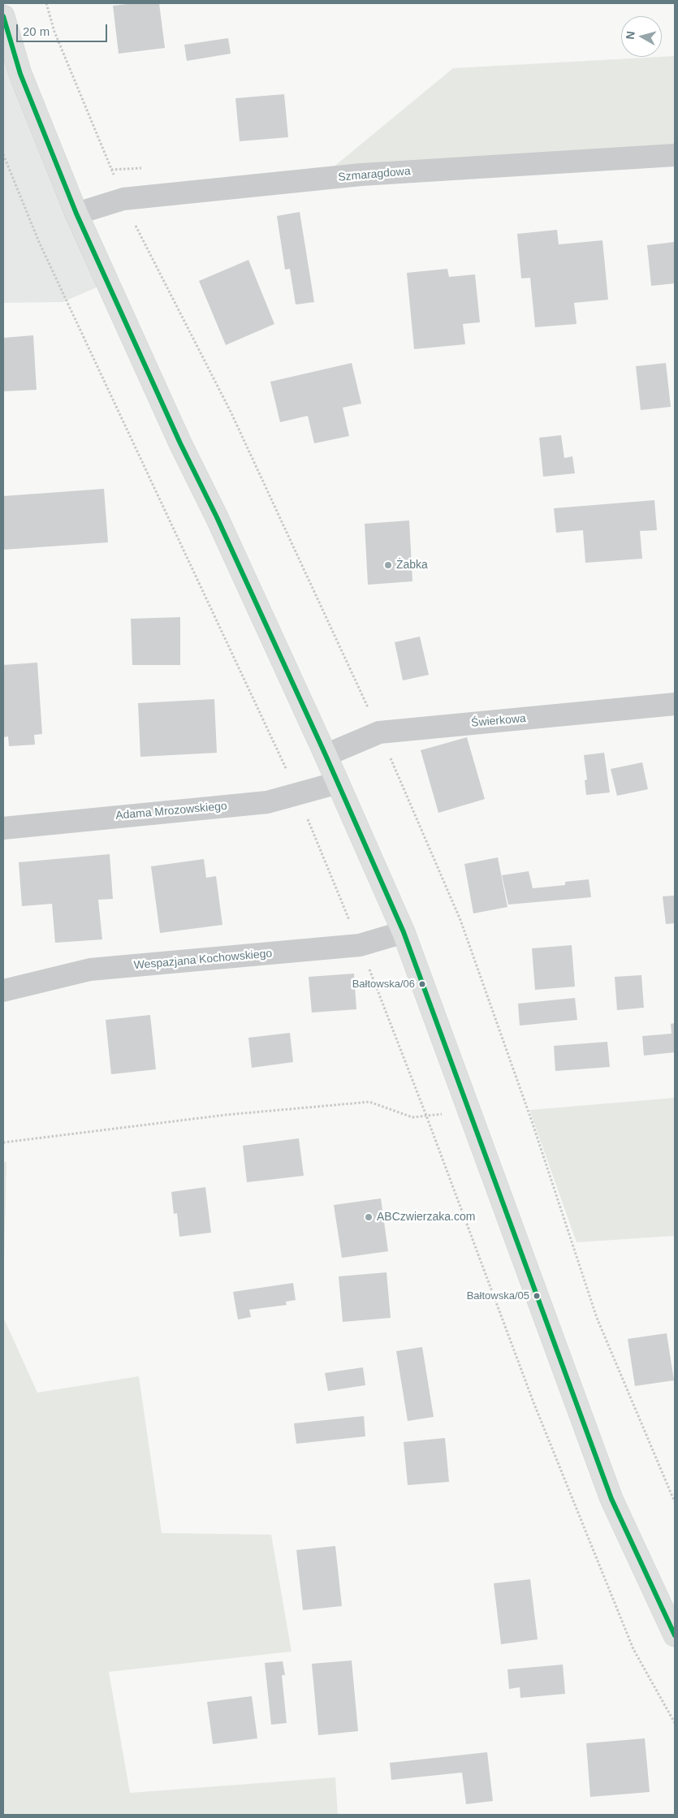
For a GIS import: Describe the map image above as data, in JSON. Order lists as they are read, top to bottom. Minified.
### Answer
{"streets":{"street":["Szmaragdowa","Świerkowa","Adama Mrozowskiego","Wespazjana Kochowskiego"]},"places":["Żabka","Bałtowska/06","ABCzwierzaka.com","Bałtowska/05"],"scale_bar":"20 m","north":"left"}
